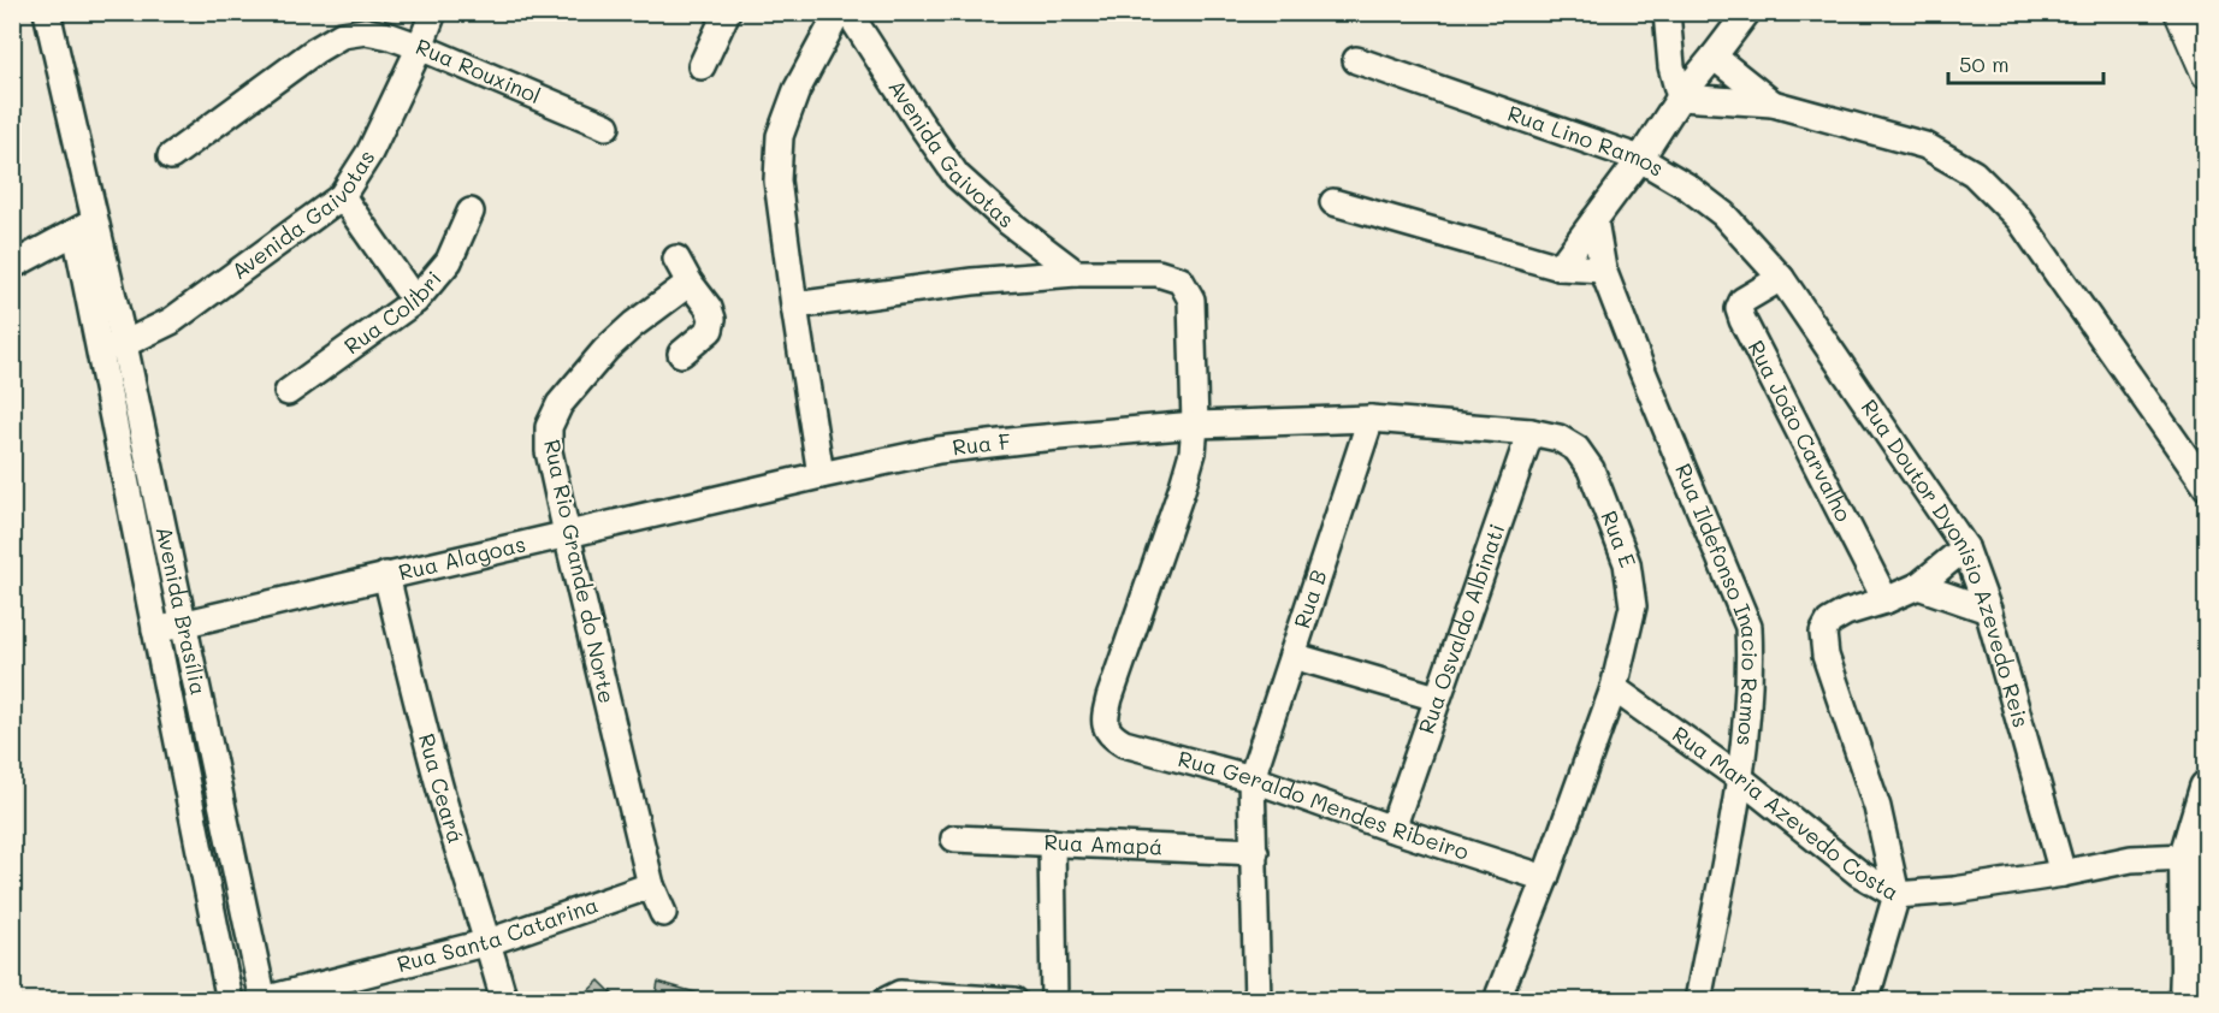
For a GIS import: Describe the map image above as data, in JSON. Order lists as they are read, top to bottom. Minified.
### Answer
{"streets":{"street":["Rua Rouxinol","Rua Lino Ramos","Avenida Gaivotas","Rua Colibri","Rua João Carvalho","Rua F","Rua E","Rua Alagoas","Rua Doutor Dyonisio Azevedo Reis","Rua Rio Grande do Norte","Rua B","Rua Ildefonso Inacio Ramos","Avenida Brasília","Rua Osvaldo Albinati","Rua Ceará","Rua Geraldo Mendes Ribeiro","Rua Maria Azevedo Costa","Rua Amapá","Rua Santa Catarina"]},"crossings":[["Rua Rouxinol","Avenida Gaivotas"],["Rua Lino Ramos","Rua João Carvalho"],["Rua Lino Ramos","Rua Doutor Dyonisio Azevedo Reis"],["Avenida Gaivotas","Avenida Brasília"],["Rua João Carvalho","Rua Doutor Dyonisio Azevedo Reis"],["Rua F","Rua E"],["Rua F","Rua Alagoas"],["Rua F","Rua Geraldo Mendes Ribeiro"],["Rua E","Rua B"],["Rua E","Rua Osvaldo Albinati"],["Rua E","Rua Geraldo Mendes Ribeiro"],["Rua E","Rua Maria Azevedo Costa"],["Rua Alagoas","Rua Rio Grande do Norte"],["Rua Alagoas","Avenida Brasília"],["Rua Alagoas","Rua Ceará"],["Rua Doutor Dyonisio Azevedo Reis","Rua Maria Azevedo Costa"],["Rua Rio Grande do Norte","Rua Santa Catarina"],["Rua B","Rua Geraldo Mendes Ribeiro"],["Rua Ildefonso Inacio Ramos","Rua Maria Azevedo Costa"],["Avenida Brasília","Rua Santa Catarina"],["Rua Osvaldo Albinati","Rua Geraldo Mendes Ribeiro"],["Rua Ceará","Rua Santa Catarina"]],"scale_bar":"50 m"}
